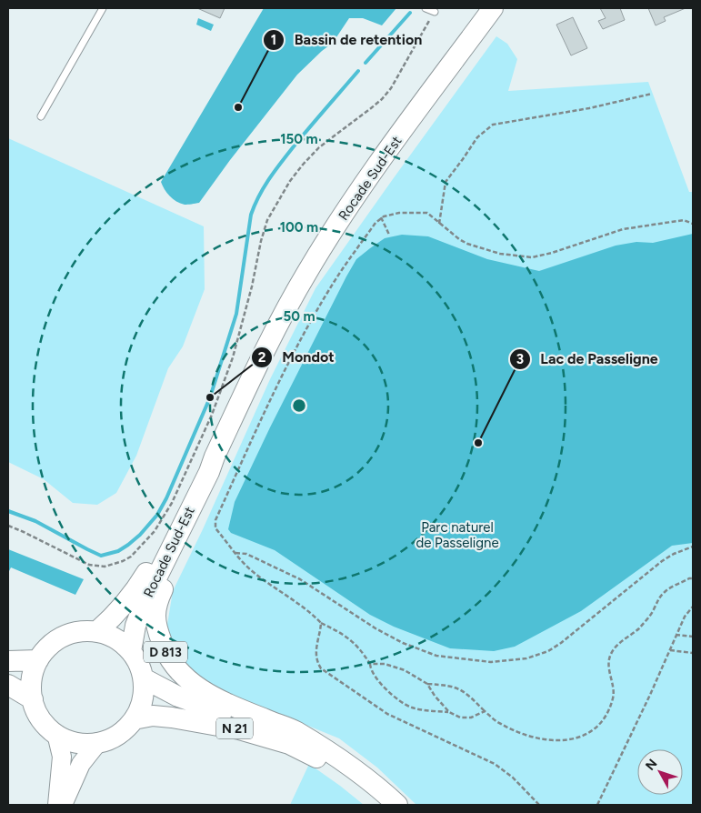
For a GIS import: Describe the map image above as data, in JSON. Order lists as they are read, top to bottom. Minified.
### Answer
{"streets":{"main road":["Rocade Sud-Est","D 813","N 21"]},"crossings":[["Rocade Sud-Est","D 813"],["Rocade Sud-Est","N 21"],["D 813","N 21"]],"parks":["Parc naturel de Passeligne"],"places":["Bassin de retention","Mondot","Lac de Passeligne"],"north":"top left","rings":["150 m","100 m","50 m"]}
